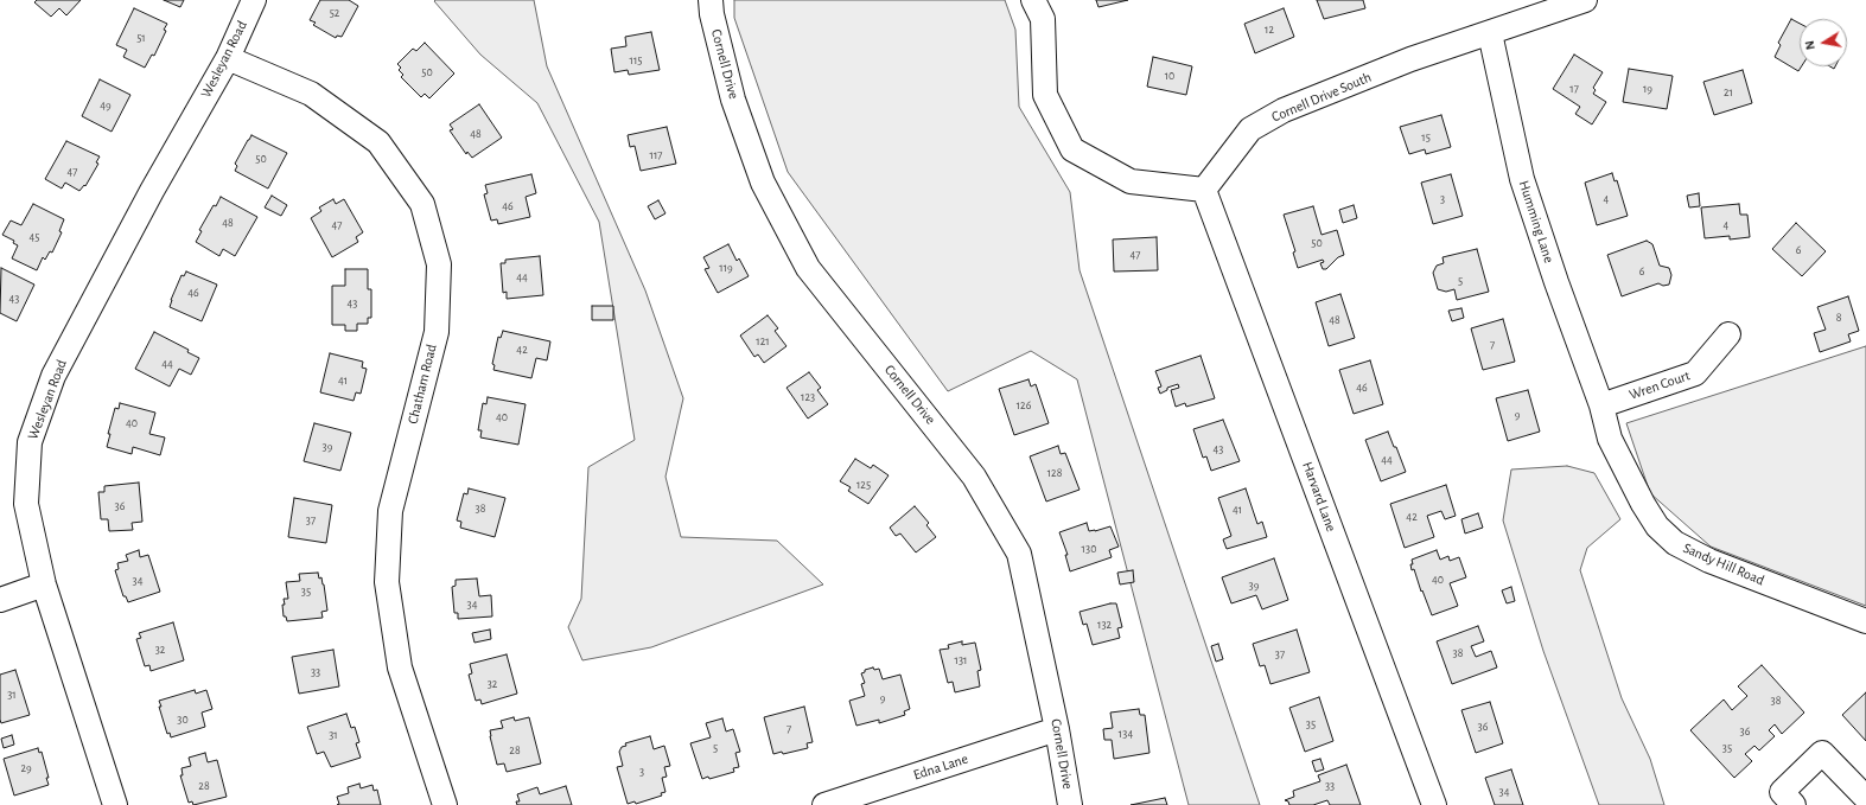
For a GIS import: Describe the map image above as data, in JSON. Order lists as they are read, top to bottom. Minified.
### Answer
{"streets":{"street":["Wesleyan Road","Cornell Drive","Cornell Drive South","Humming Lane","Chatham Road","Wren Court","Harvard Lane","Sandy Hill Road","Edna Lane"]},"crossings":[["Wesleyan Road","Chatham Road"],["Cornell Drive","Edna Lane"],["Cornell Drive South","Humming Lane"],["Cornell Drive South","Harvard Lane"],["Humming Lane","Wren Court"],["Humming Lane","Sandy Hill Road"],["Wren Court","Sandy Hill Road"]],"house_numbers":["52","12","51","115","50","10","17","19","21","49","48","15","117","50","47","3","4","46","48","47","4","45","50","6","47","119","6","44","5","46","43","43","8","48","121","7","42","44","41","46","123","126","9","40","40","39","43","44","128","125","36","38","41","42","37","130","40","34","39","35","34","132","32","38","37","131","33","32","31","9","38","30","35","36","7","36","134","31","5","35","28","29","3","28","33","34"],"north":"left"}
